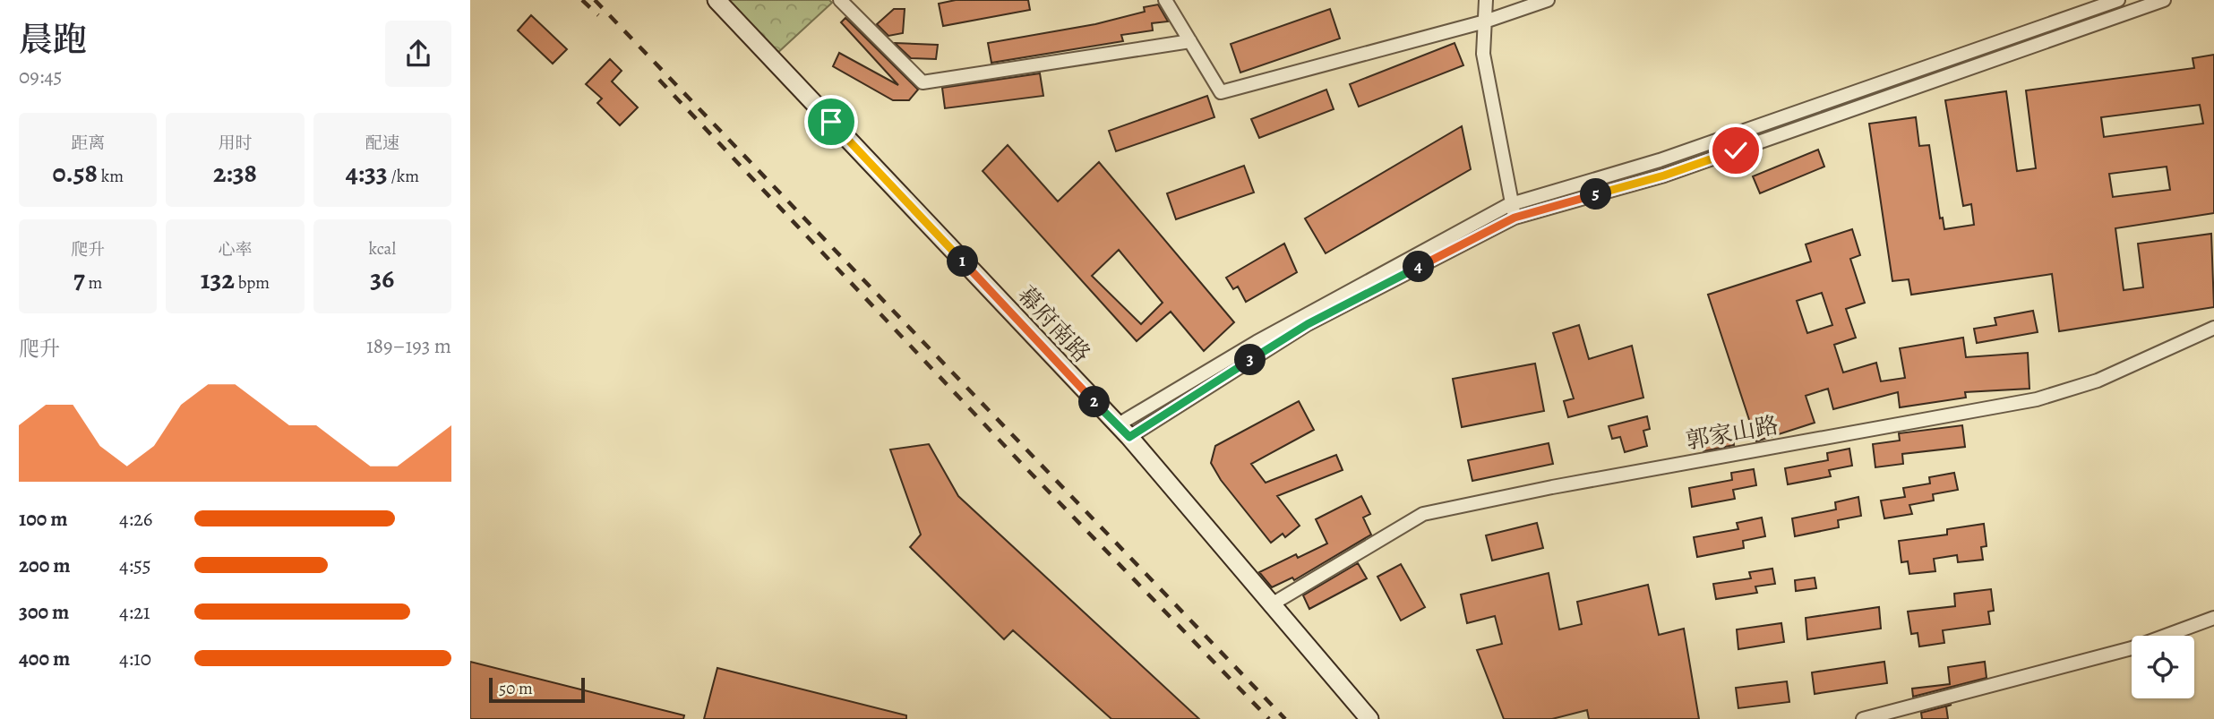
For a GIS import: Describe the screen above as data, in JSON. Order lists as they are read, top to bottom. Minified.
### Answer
{"streets":{"street":["幕府南路","郭家山路"]},"crossings":[["幕府南路","郭家山路"]],"scale_bar":"50 m","page":{"heading":["晨跑","09:45"],"stats":[["距离","0.58 km"],["用时","2:38"],["配速","4:33 /km"],["爬升","7 m"],["心率","132 bpm"],["kcal","36"]],"pins":["5","1","4","3","2"],"chart":["爬升","189–193 m"],"list":[{"name":"100 m","note":"4:26"},{"name":"200 m","note":"4:55"},{"name":"300 m","note":"4:21"},{"name":"400 m","note":"4:10"}],"scale":"50 m"}}
